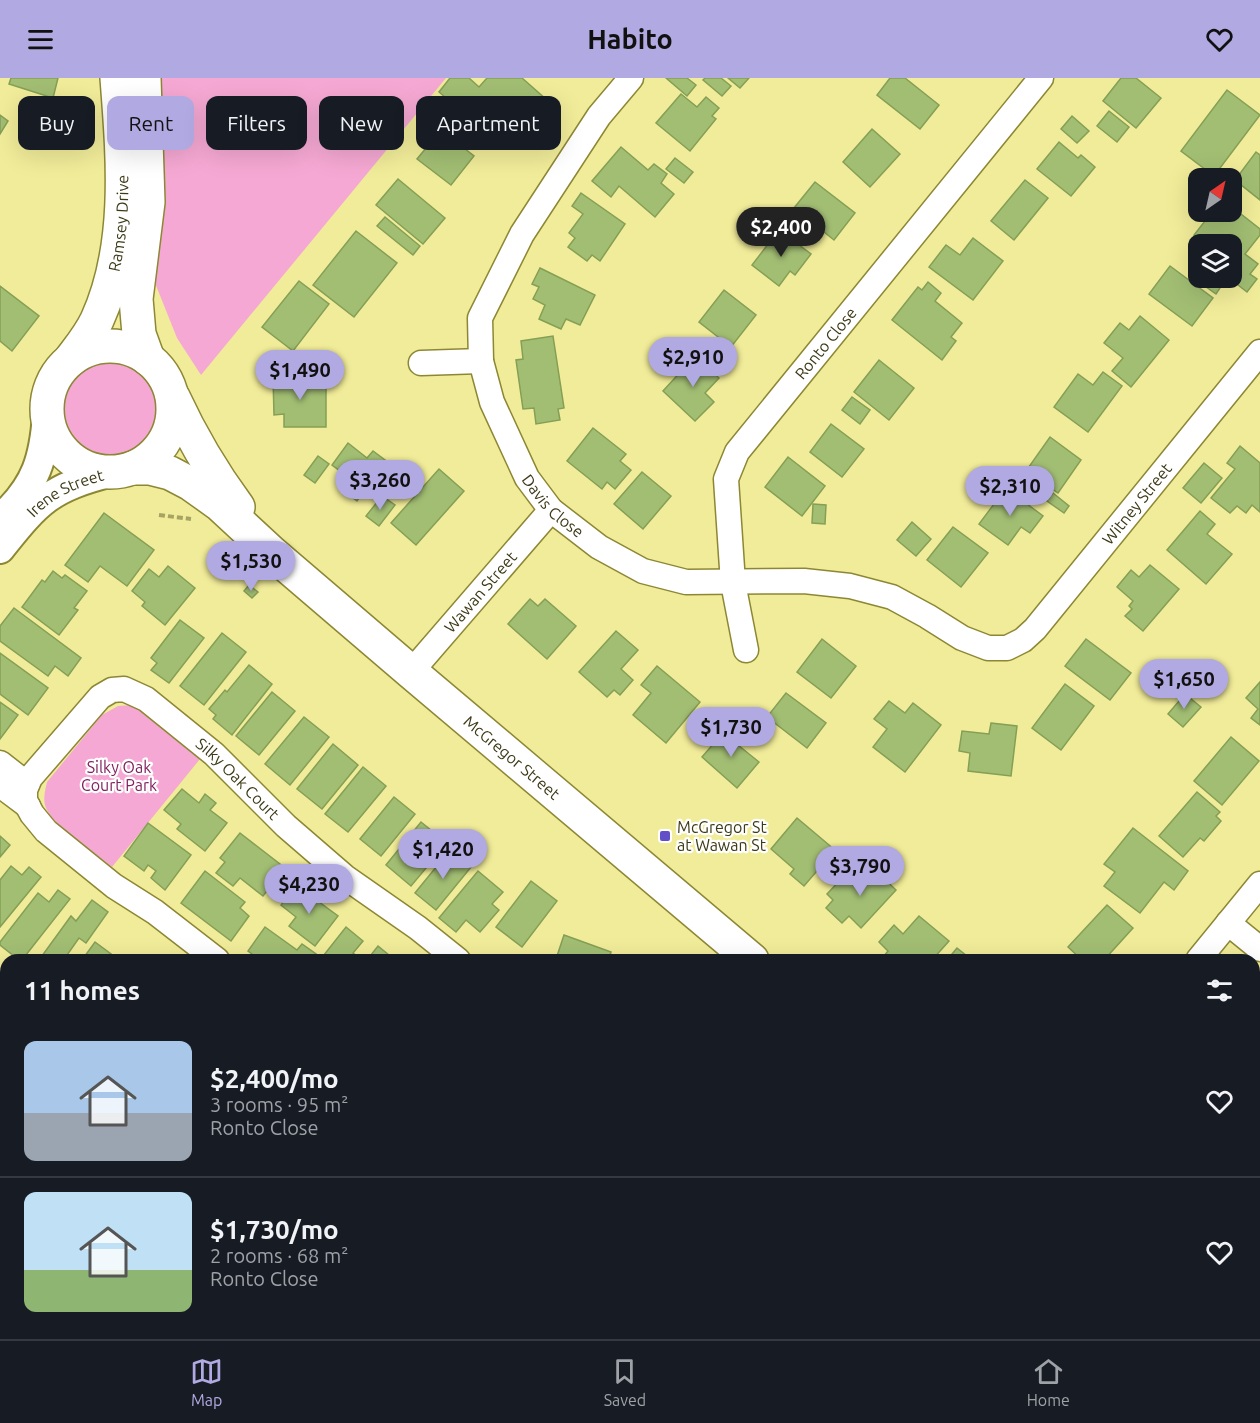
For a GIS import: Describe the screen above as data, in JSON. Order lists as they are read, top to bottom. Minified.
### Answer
{"streets":{"main road":["Ramsey Drive","McGregor Street"],"street":["Ronto Close","Irene Street","Davis Close","Witney Street","Wawan Street","Silky Oak Court"]},"crossings":[["Ramsey Drive","Irene Street"],["Ramsey Drive","McGregor Street"],["Ronto Close","Davis Close"],["Irene Street","McGregor Street"],["Davis Close","Witney Street"],["Davis Close","Wawan Street"],["Wawan Street","McGregor Street"]],"parks":["Silky Oak Court Park"],"places":{"transit":["McGregor St at Wawan St"]},"north":"top right","page":{"header":"Habito","chip":["Buy","Rent","Filters","New","Apartment"],"price":["$2,400","$2,910","$1,490","$3,260","$2,310","$1,530","$1,650","$1,730","$1,420","$3,790","$4,230"],"heading":"11 homes","list":[{"name":"$2,400/mo","note":"3 rooms · 95 m² · Ronto Close"},{"name":"$1,730/mo","note":"2 rooms · 68 m² · Ronto Close"}],"tabs":["Map","Saved","Home"]}}
